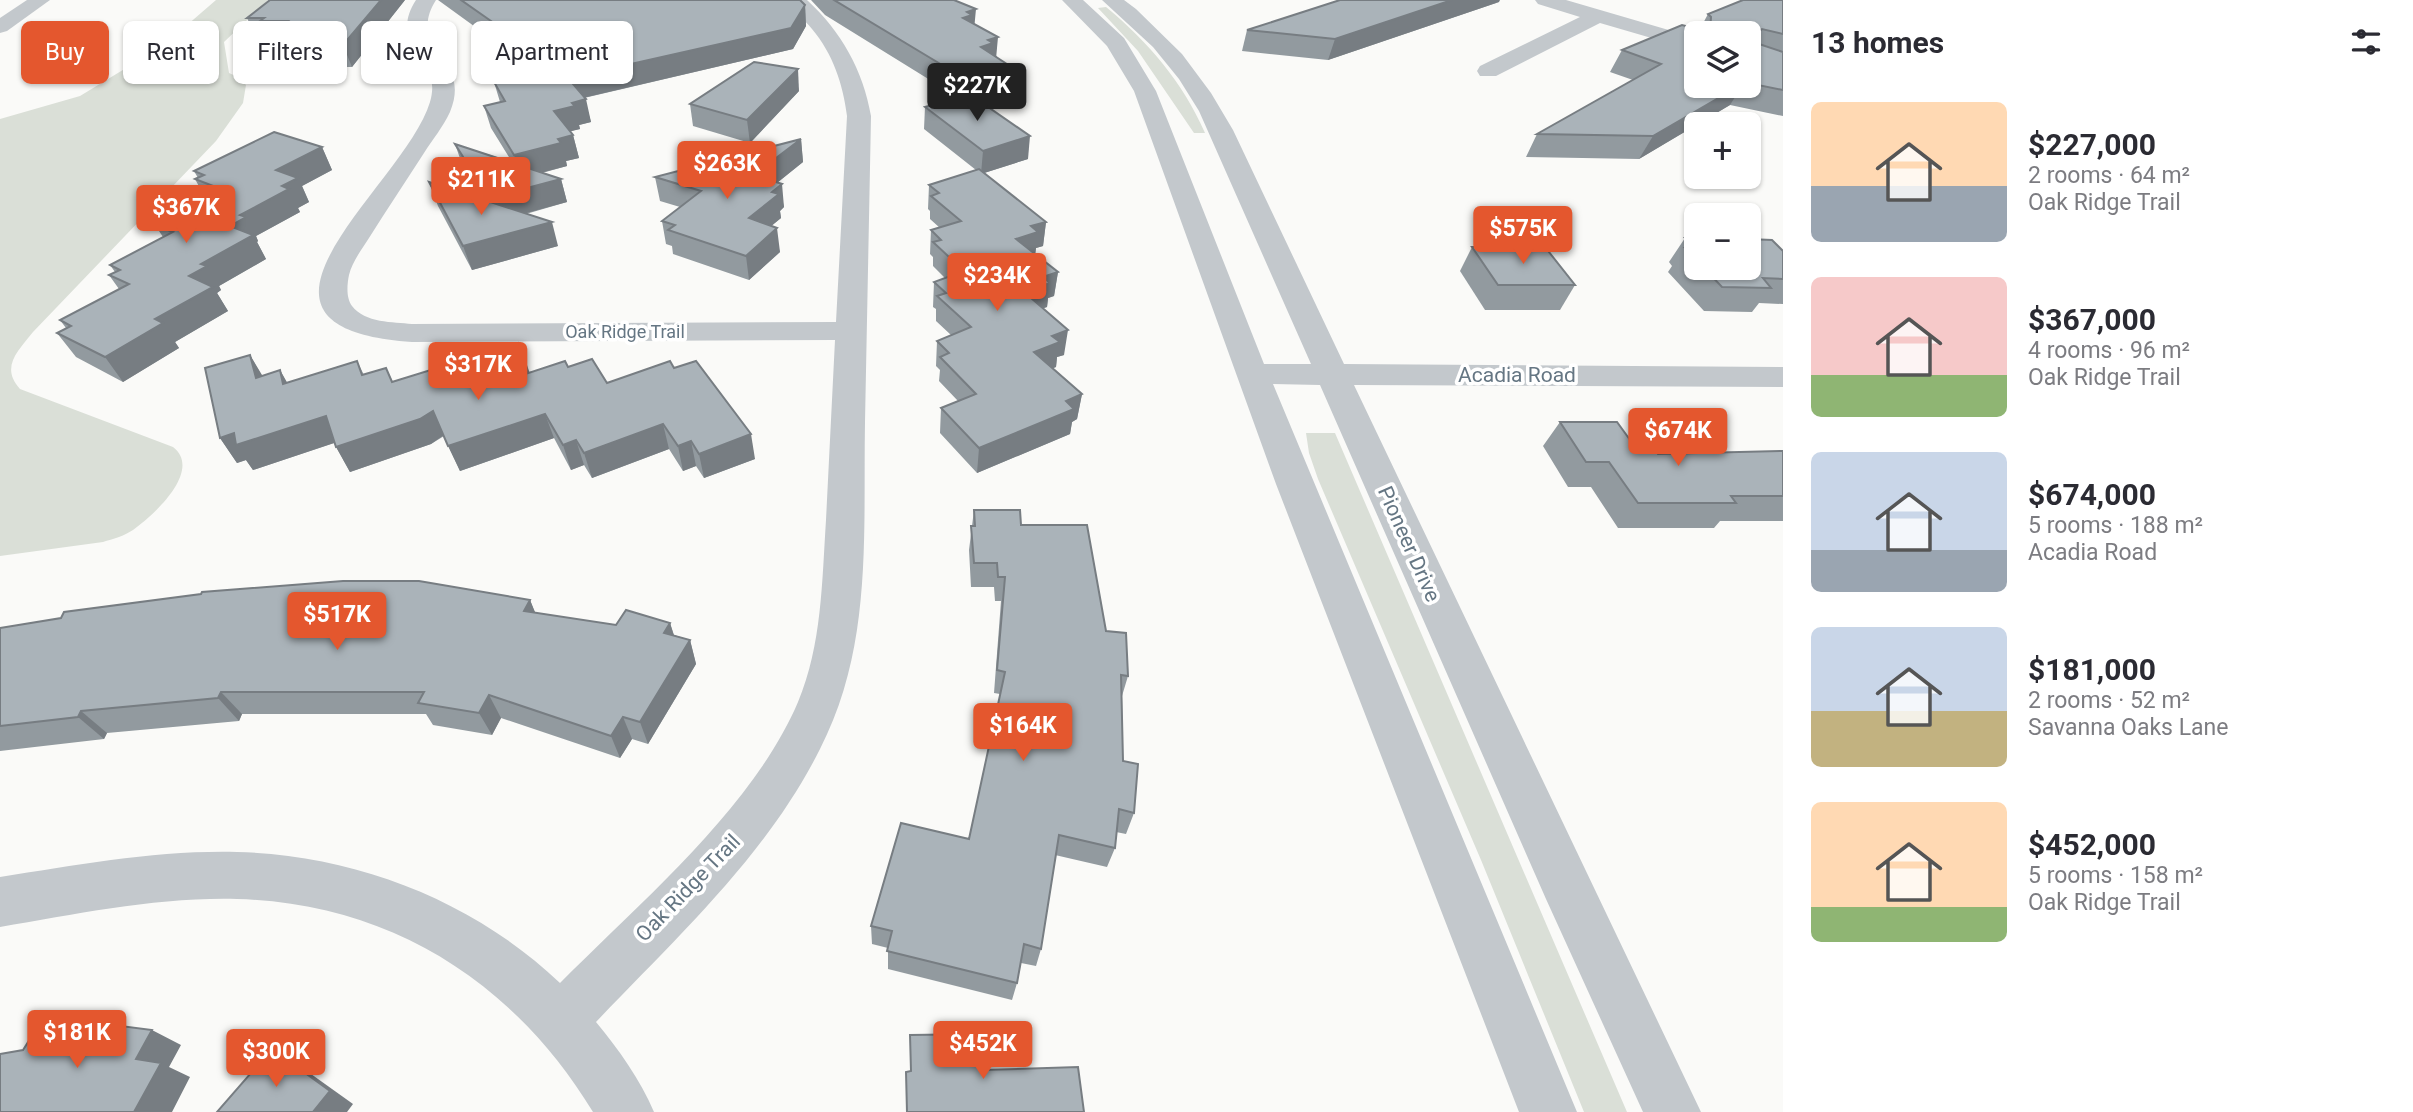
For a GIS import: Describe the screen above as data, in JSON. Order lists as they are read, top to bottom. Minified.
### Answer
{"streets":{"street":["Oak Ridge Trail","Acadia Road","Pioneer Drive"]},"crossings":[["Acadia Road","Pioneer Drive"]],"page":{"heading":"13 homes","map_buttons":["+","−"],"chip":["Buy","Rent","Filters","New","Apartment"],"price":["$227K","$263K","$211K","$367K","$575K","$234K","$317K","$674K","$517K","$164K","$181K","$452K","$300K"],"list":[{"name":"$227,000","note":"2 rooms · 64 m² · Oak Ridge Trail"},{"name":"$367,000","note":"4 rooms · 96 m² · Oak Ridge Trail"},{"name":"$674,000","note":"5 rooms · 188 m² · Acadia Road"},{"name":"$181,000","note":"2 rooms · 52 m² · Savanna Oaks Lane"},{"name":"$452,000","note":"5 rooms · 158 m² · Oak Ridge Trail"}]}}
